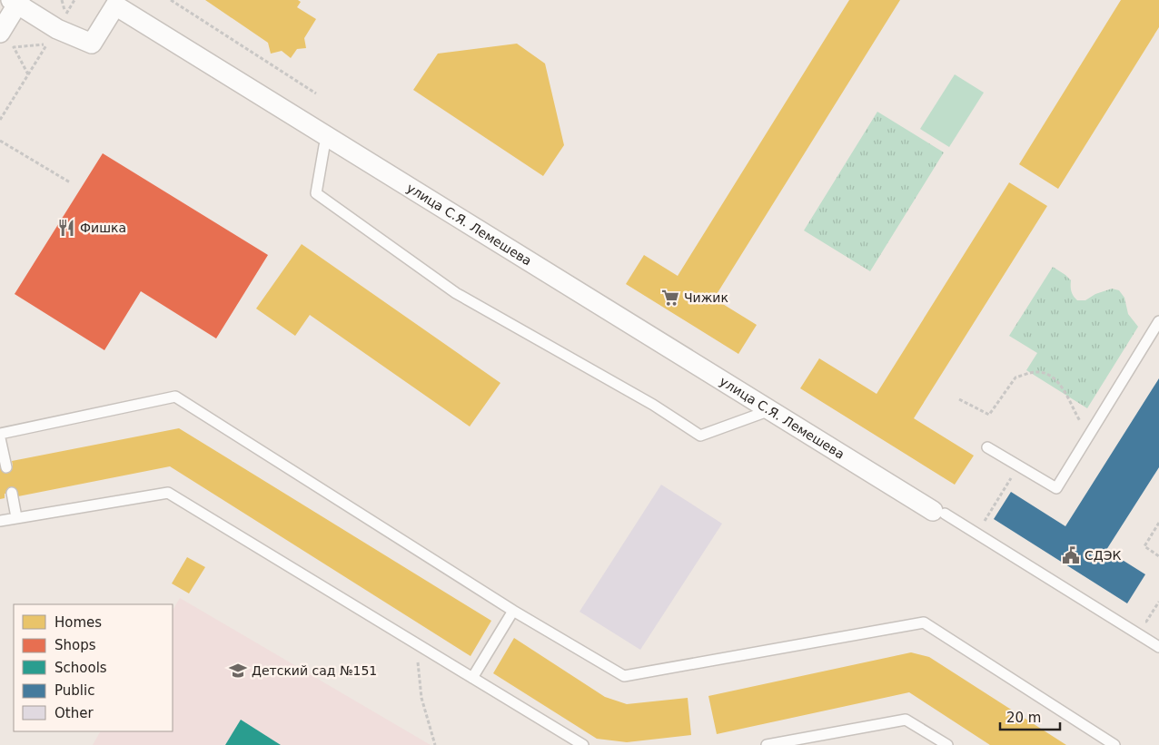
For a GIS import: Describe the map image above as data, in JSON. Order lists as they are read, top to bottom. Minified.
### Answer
{"streets":{"street":["улица С.Я. Лемешева"]},"places":{"restaurant":["Фишка"],"supermarket":["Чижик"],"public building":["СДЭК"],"school or university":["Детский сад №151"]},"legend":["Homes","Shops","Schools","Public","Other"],"scale_bar":"20 m"}
